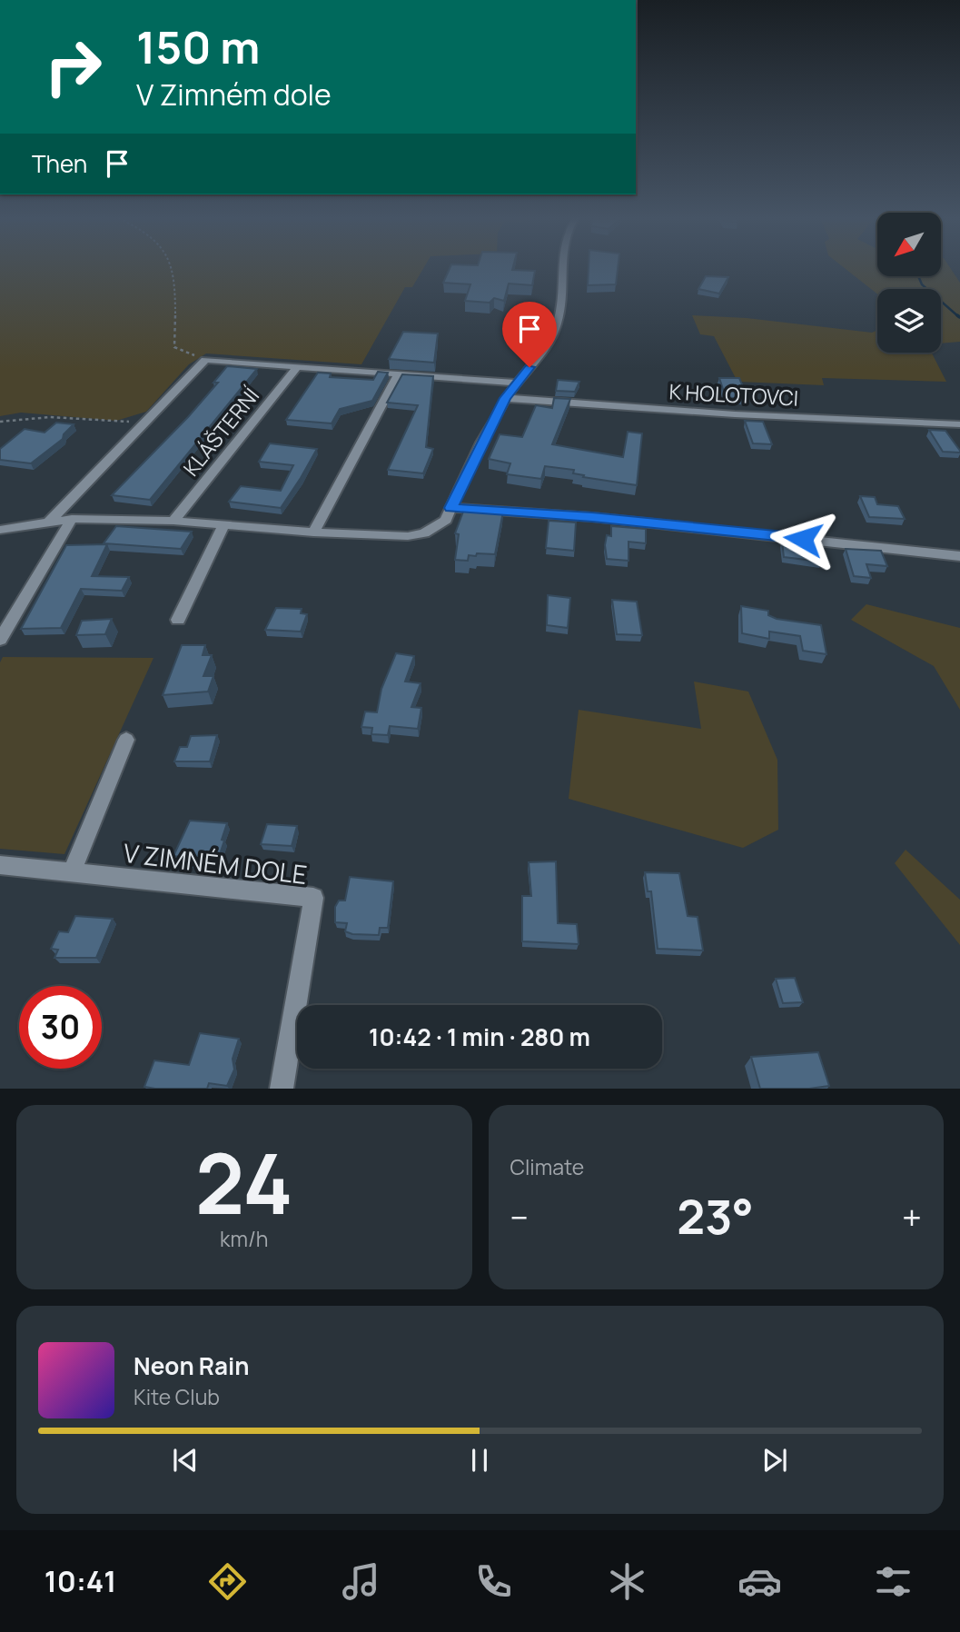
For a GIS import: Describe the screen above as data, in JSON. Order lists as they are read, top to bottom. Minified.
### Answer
{"streets":{"street":["K HOLOTOVCI","KLÁŠTERNÍ","V ZIMNÉM DOLE"]},"north":"bottom left","page":{"turn":["150 m","V Zimném dole"],"then":"Then","limit":"30","trip":"10:42 · 1 min · 280 m","tile":[["24","km/h"],"Climate"],"heat":["−","23°","+"],"song":["Neon Rain","Kite Club"],"tabs":"10:41"}}
